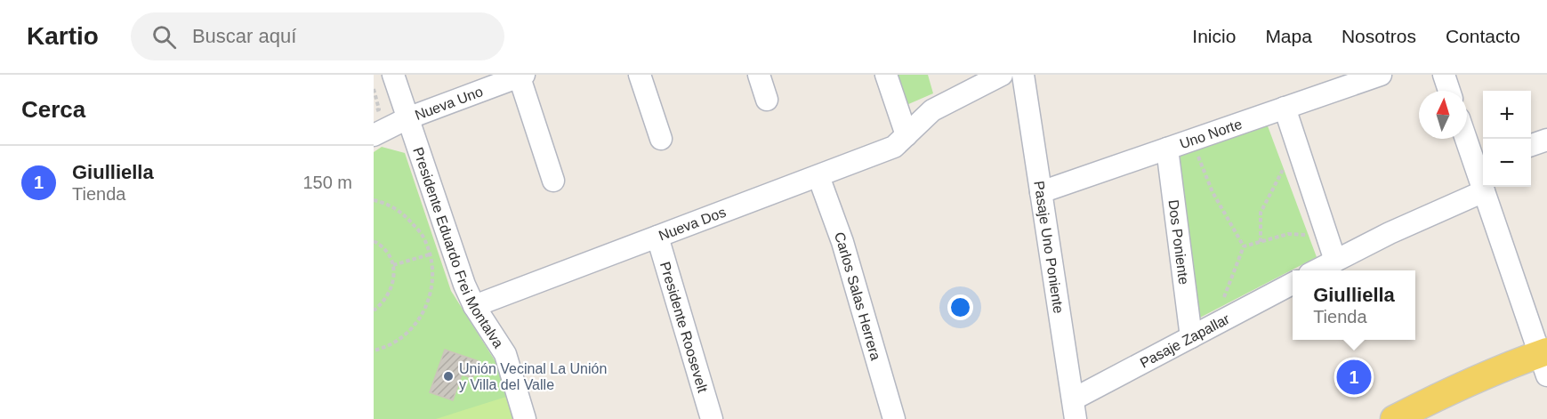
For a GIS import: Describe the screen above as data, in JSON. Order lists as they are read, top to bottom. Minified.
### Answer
{"streets":{"street":["Nueva Uno","Uno Norte","Nueva Dos","Dos Poniente","Presidente Eduardo Frei Montalva","Pasaje Uno Poniente","Carlos Salas Herrera","Presidente Roosevelt","Pasaje Zapallar"]},"crossings":[["Nueva Uno","Presidente Eduardo Frei Montalva"],["Uno Norte","Dos Poniente"],["Uno Norte","Pasaje Uno Poniente"],["Nueva Dos","Presidente Eduardo Frei Montalva"],["Nueva Dos","Carlos Salas Herrera"],["Nueva Dos","Presidente Roosevelt"],["Dos Poniente","Pasaje Zapallar"],["Pasaje Uno Poniente","Pasaje Zapallar"]],"places":["Unión Vecinal La Unión y Villa del Valle"],"north":"top","page":{"header":"Kartio","search":"Buscar aquí","nav":["Inicio","Mapa","Nosotros","Contacto"],"heading":"Cerca","map_buttons":["+","−"],"list":[{"mark":"1","name":"Giulliella","note":"Tienda","value":"150 m"}],"popup":["Giulliella","Tienda"],"pins":"1"}}
